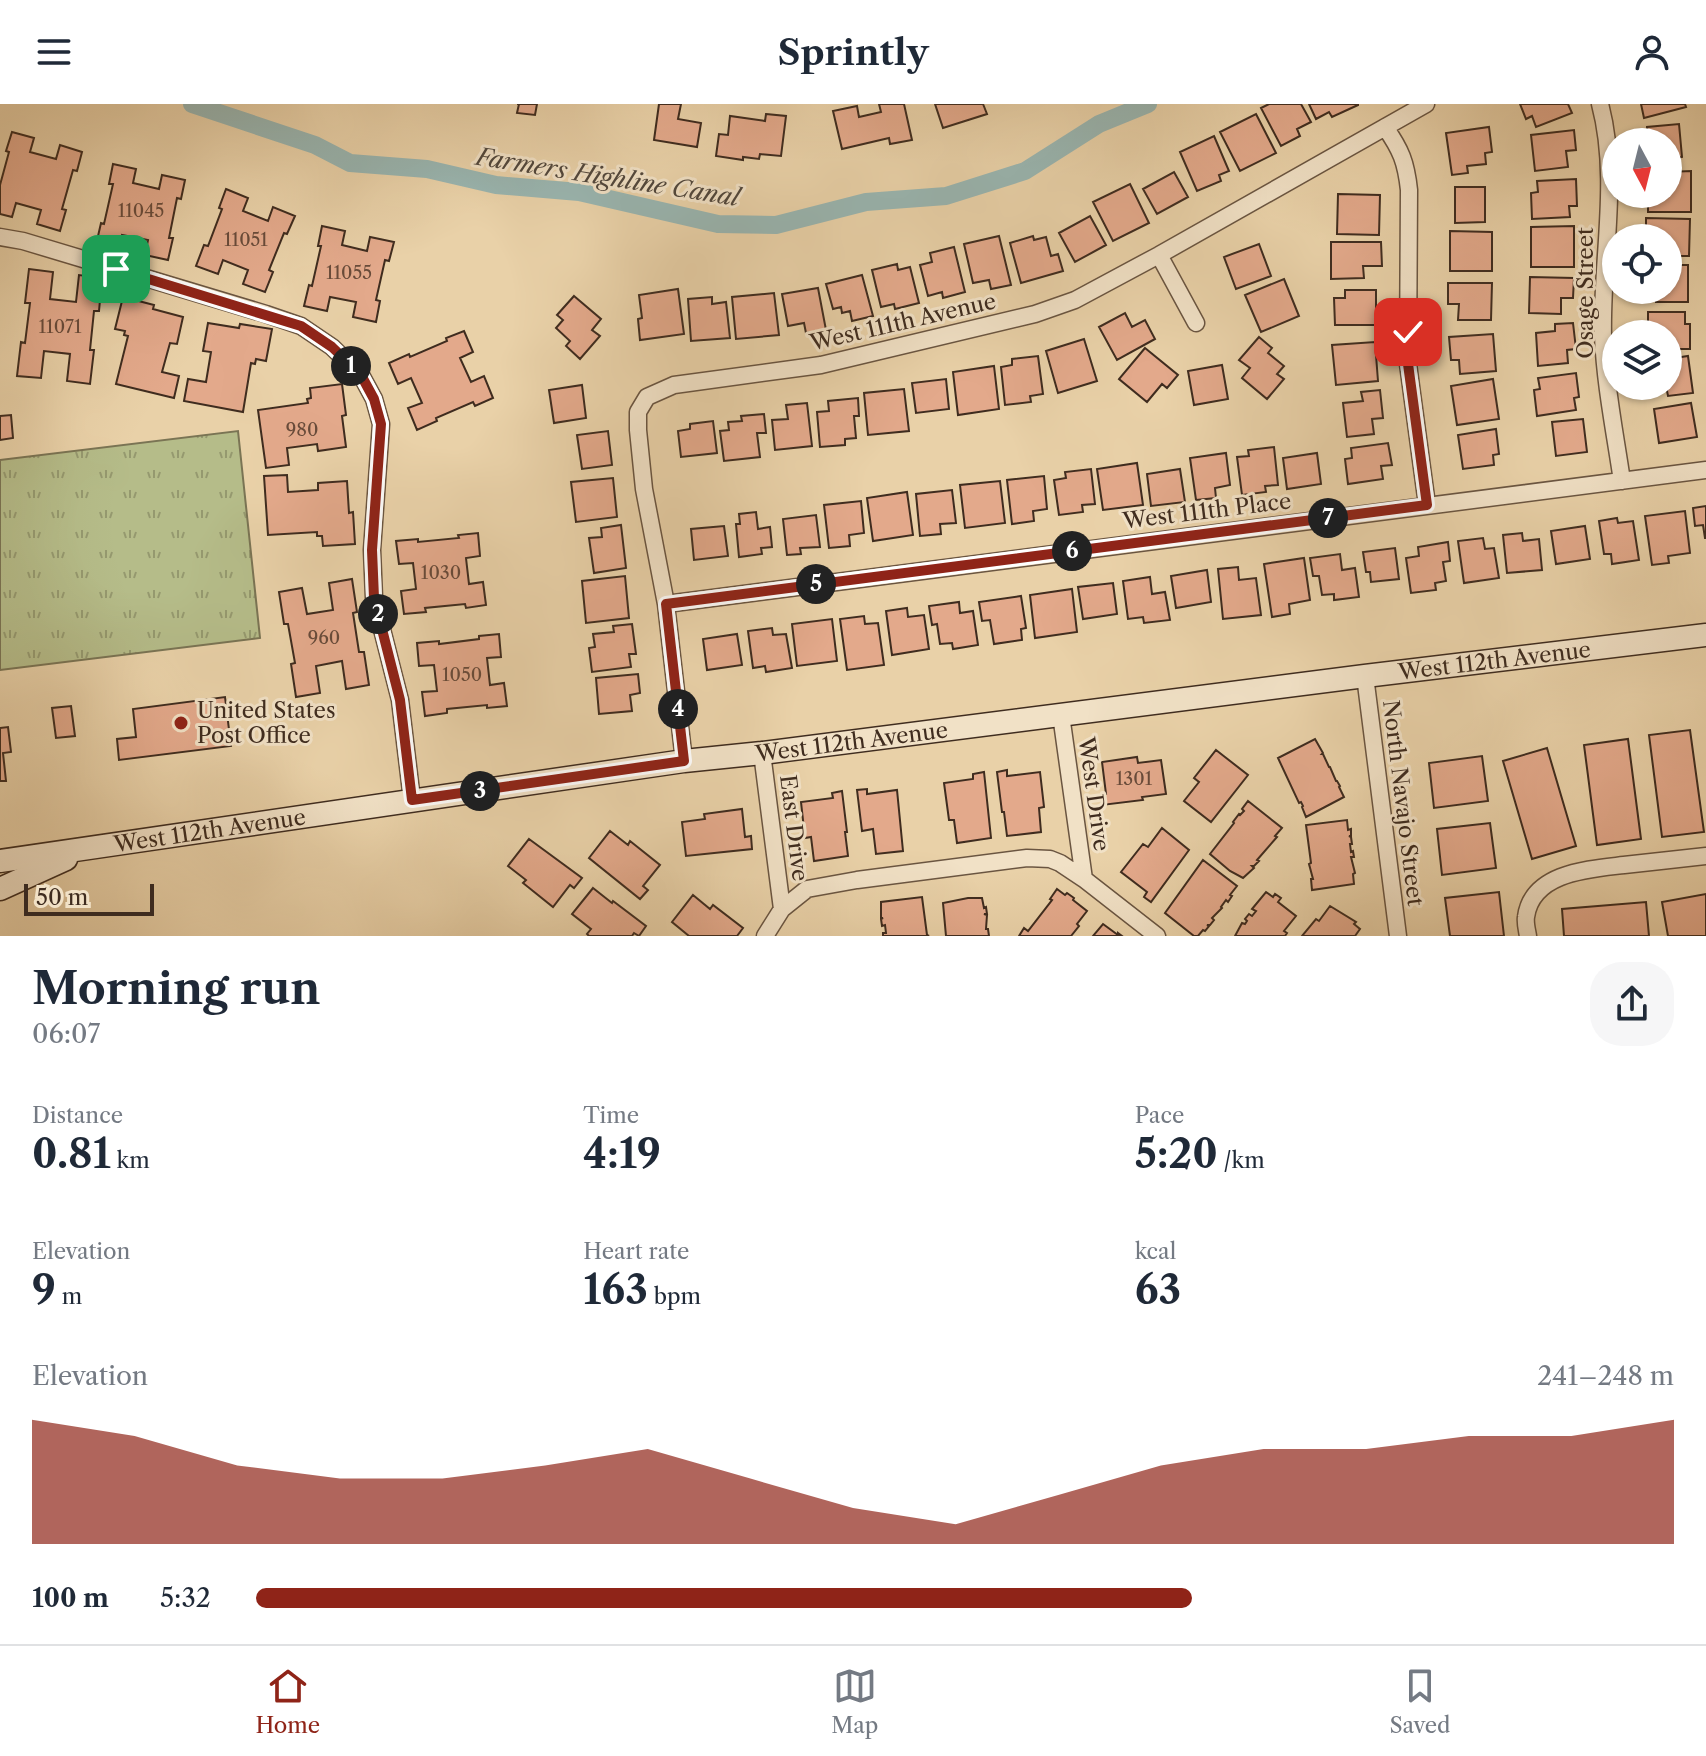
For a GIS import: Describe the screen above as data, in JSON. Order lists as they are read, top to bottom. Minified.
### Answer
{"streets":{"main road":["West 112th Avenue"],"street":["Osage Street","West 111th Avenue","West 111th Place","West Drive","North Navajo Street","East Drive"]},"crossings":[["Osage Street","West 111th Place"],["West 111th Avenue","West 111th Place"],["West 112th Avenue","West Drive"],["West 112th Avenue","North Navajo Street"],["West 112th Avenue","East Drive"]],"water":["Farmers Highline Canal"],"places":["United States Post Office"],"house_numbers":["11045","11051","11055","11071","980","1030","960","1050","1301"],"scale_bar":"50 m","north":"bottom","page":{"header":"Sprintly","pins":["1","7","6","5","2","4","3"],"scale":"50 m","heading":["Morning run","06:07"],"stats":[["Distance","0.81 km"],["Time","4:19"],["Pace","5:20 /km"],["Elevation","9 m"],["Heart rate","163 bpm"],["kcal","63"]],"chart":["Elevation","241–248 m"],"list":[{"name":"100 m","note":"5:32"}],"tabs":["Home","Map","Saved"]}}
